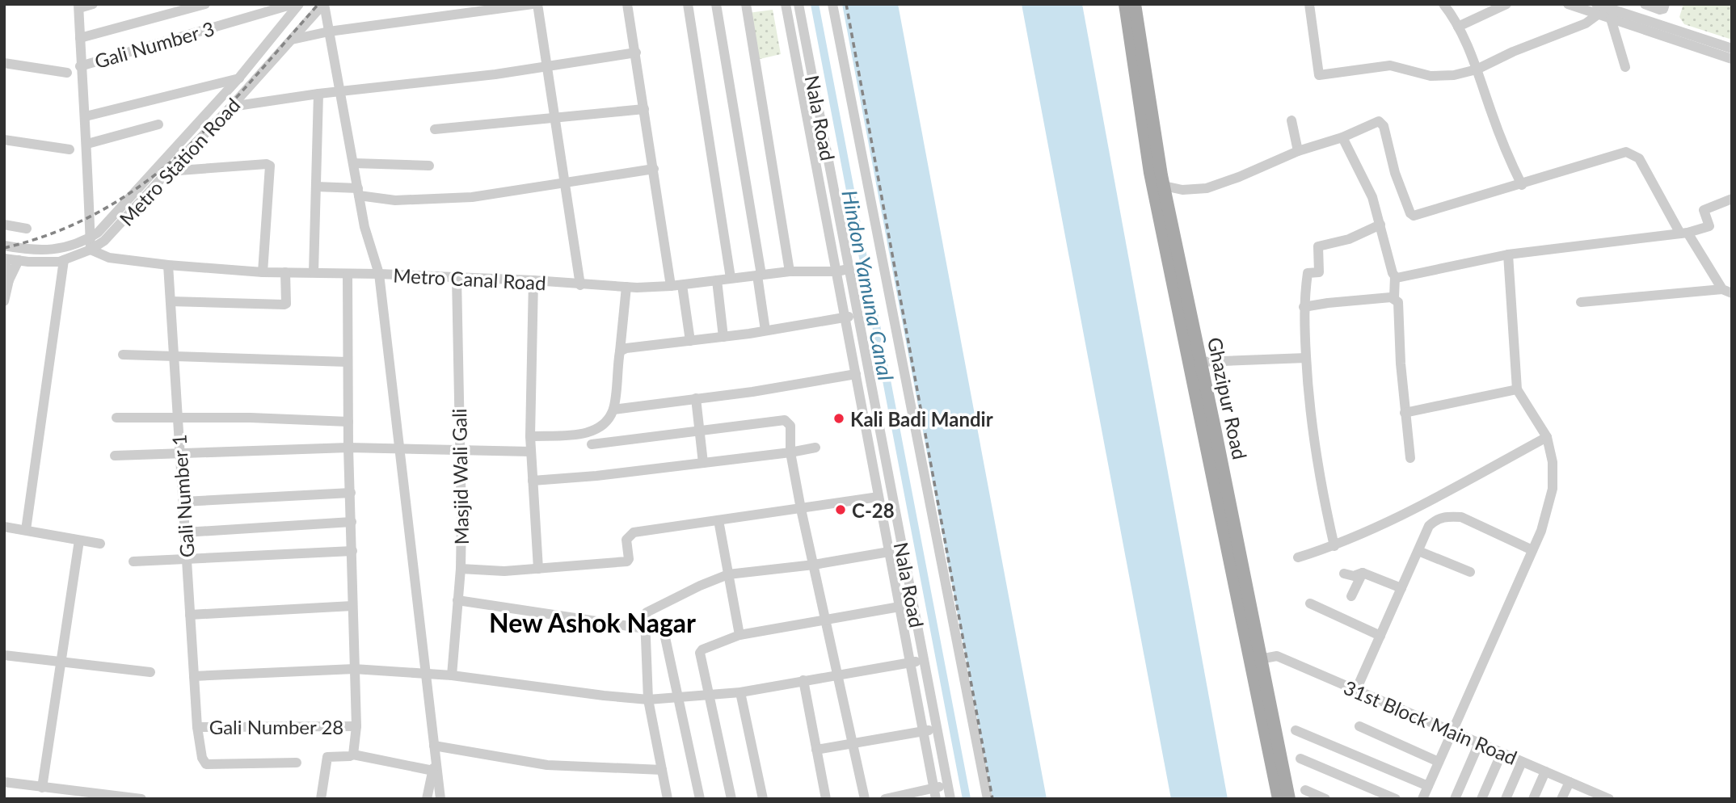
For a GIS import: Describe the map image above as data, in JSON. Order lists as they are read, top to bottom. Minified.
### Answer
{"streets":{"main road":["Ghazipur Road"],"street":["Gali Number 3","Nala Road","Metro Station Road","Metro Canal Road","Masjid Wali Gali","Gali Number 1","31st Block Main Road","Gali Number 28"]},"crossings":[["Nala Road","Metro Canal Road"],["Metro Station Road","Metro Canal Road"],["Metro Canal Road","Masjid Wali Gali"],["Metro Canal Road","Gali Number 1"],["Ghazipur Road","31st Block Main Road"],["Gali Number 1","Gali Number 28"]],"districts":["New Ashok Nagar"],"water":["Hindon Yamuna Canal"],"places":["Kali Badi Mandir","C-28"]}
